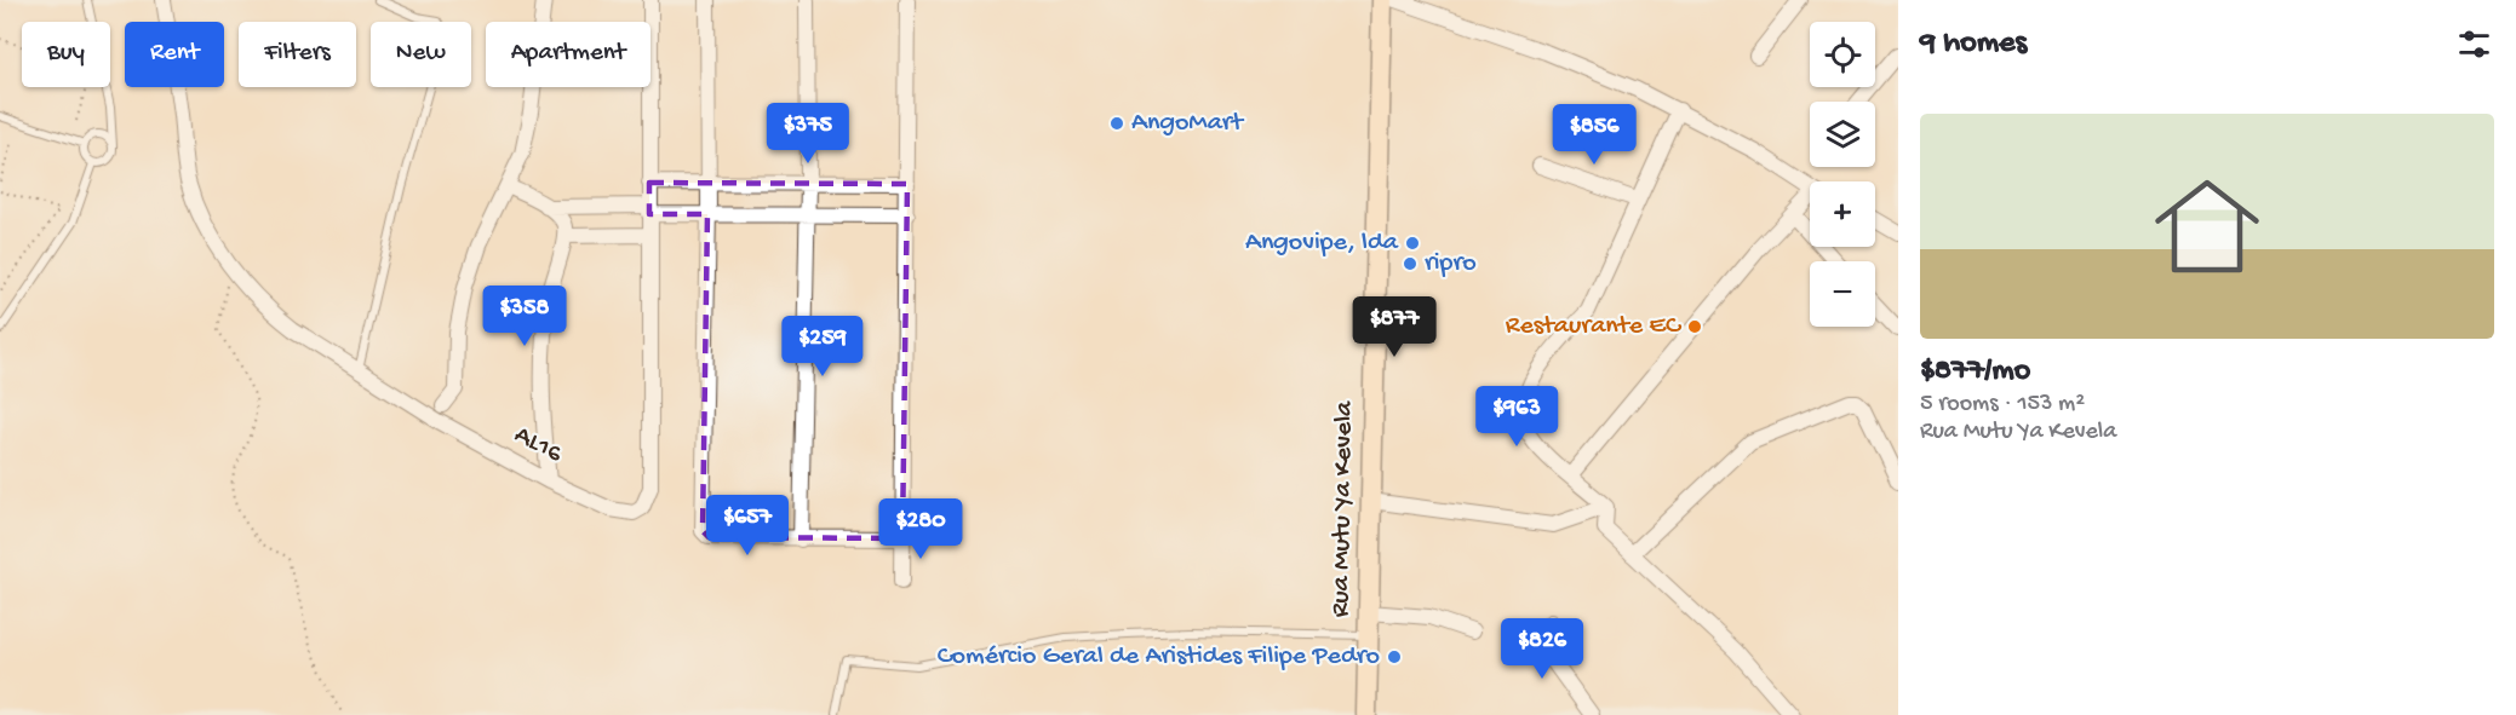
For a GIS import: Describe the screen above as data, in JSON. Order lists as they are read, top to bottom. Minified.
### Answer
{"streets":{"main road":["Rua Mutu Ya Kevela"],"street":["AL16"]},"places":["AngoMart","Angovipe, lda","ripro","Restaurante EC","Comércio Geral de Aristides Filipe Pedro"],"page":{"heading":"9 homes","map_buttons":["+","−"],"chip":["Buy","Rent","Filters","New","Apartment"],"list":[{"name":"$877/mo","note":"5 rooms · 153 m² · Rua Mutu Ya Kevela"}],"price":["$375","$856","$358","$877","$259","$963","$657","$280","$826"]}}
